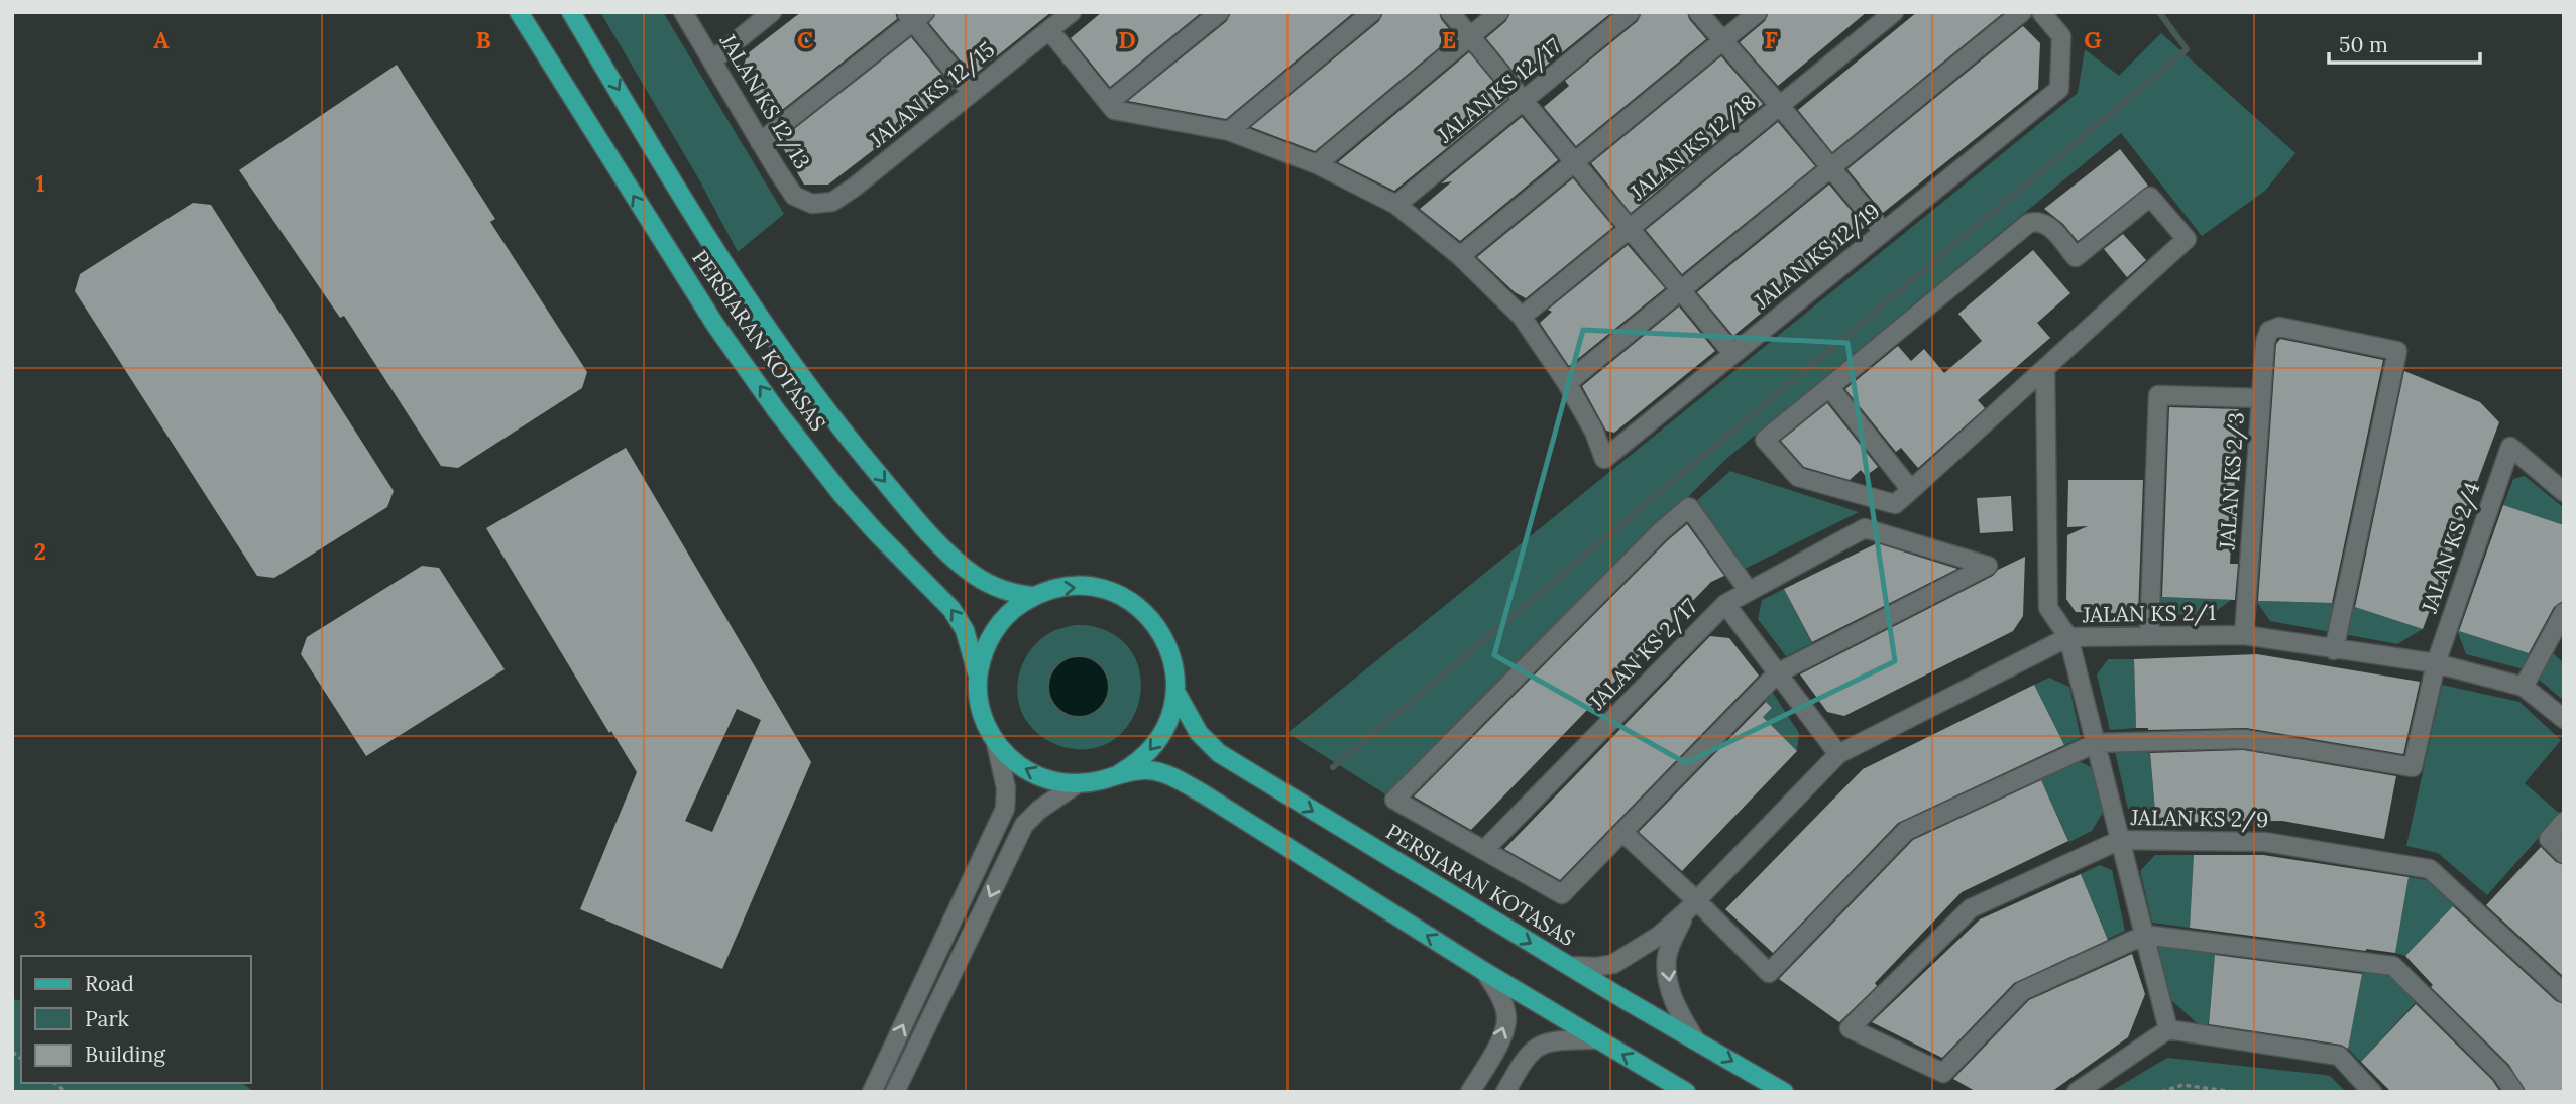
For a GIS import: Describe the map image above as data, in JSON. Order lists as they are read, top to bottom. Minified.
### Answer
{"streets":{"main road":["PERSIARAN KOTASAS"],"street":["JALAN KS 12/17","JALAN KS 12/15","JALAN KS 12/13","JALAN KS 12/18","JALAN KS 12/19","JALAN KS 2/3","JALAN KS 2/4","JALAN KS 2/1","JALAN KS 2/17","JALAN KS 2/9"]},"crossings":[["JALAN KS 12/15","JALAN KS 12/13"],["JALAN KS 2/3","JALAN KS 2/1"],["JALAN KS 2/4","JALAN KS 2/1"]],"legend":["Road","Park","Building"],"scale_bar":"50 m","grid":{"columns":["A","B","C","D","E","F","G"],"rows":["1","2","3"]}}
